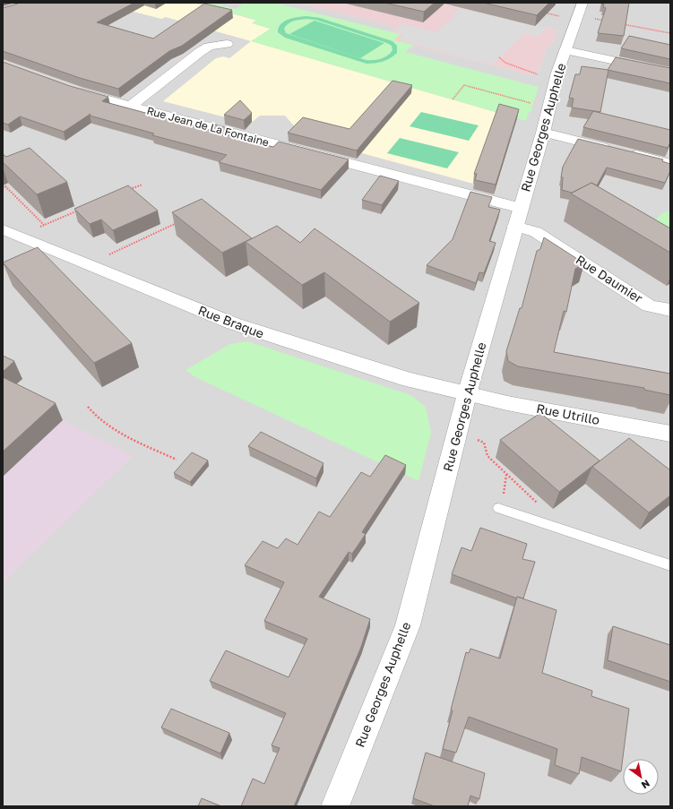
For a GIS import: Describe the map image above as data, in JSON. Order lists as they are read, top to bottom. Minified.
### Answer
{"streets":{"street":["Rue Jean de La Fontaine","Rue Georges Auphelle","Rue Daumier","Rue Braque","Rue Utrillo"]},"crossings":[["Rue Jean de La Fontaine","Rue Georges Auphelle"],["Rue Georges Auphelle","Rue Daumier"],["Rue Georges Auphelle","Rue Braque"],["Rue Georges Auphelle","Rue Utrillo"],["Rue Braque","Rue Utrillo"]],"north":"bottom right"}
